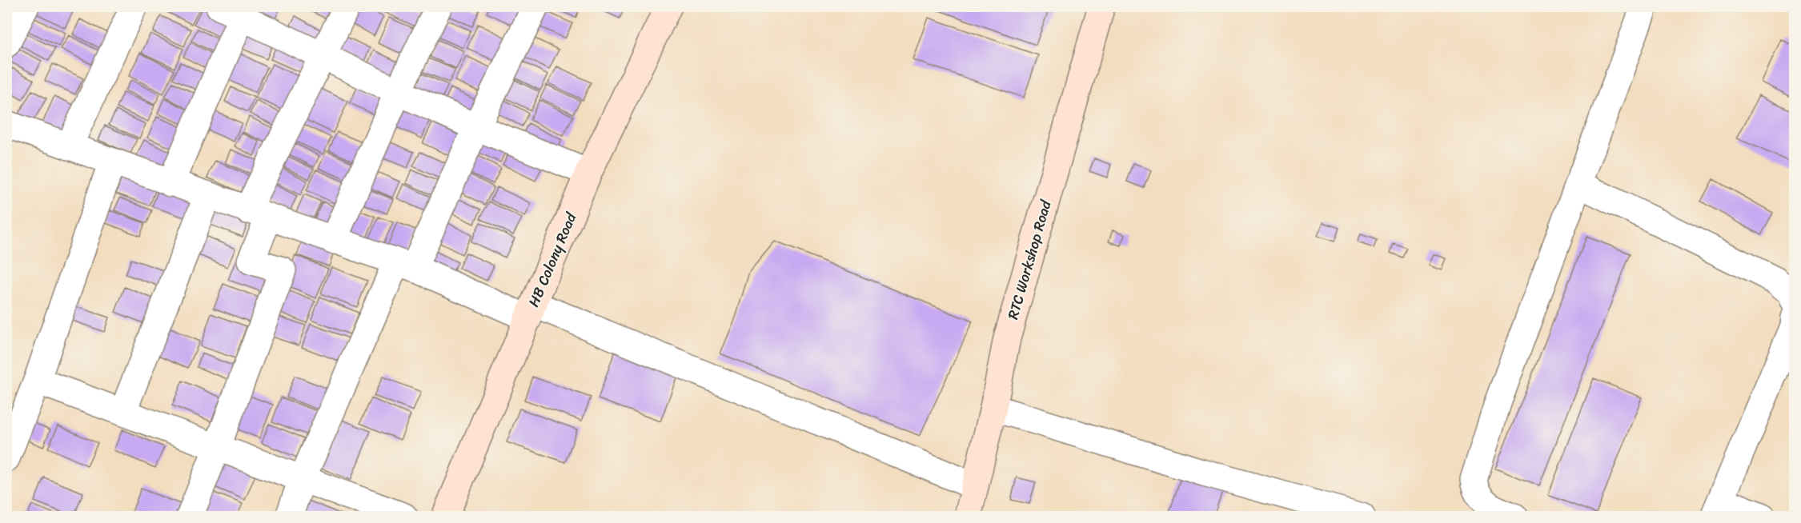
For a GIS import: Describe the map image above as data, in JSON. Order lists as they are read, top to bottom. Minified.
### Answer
{"streets":{"street":["HB Colony Road","RTC Workshop Road"]}}
